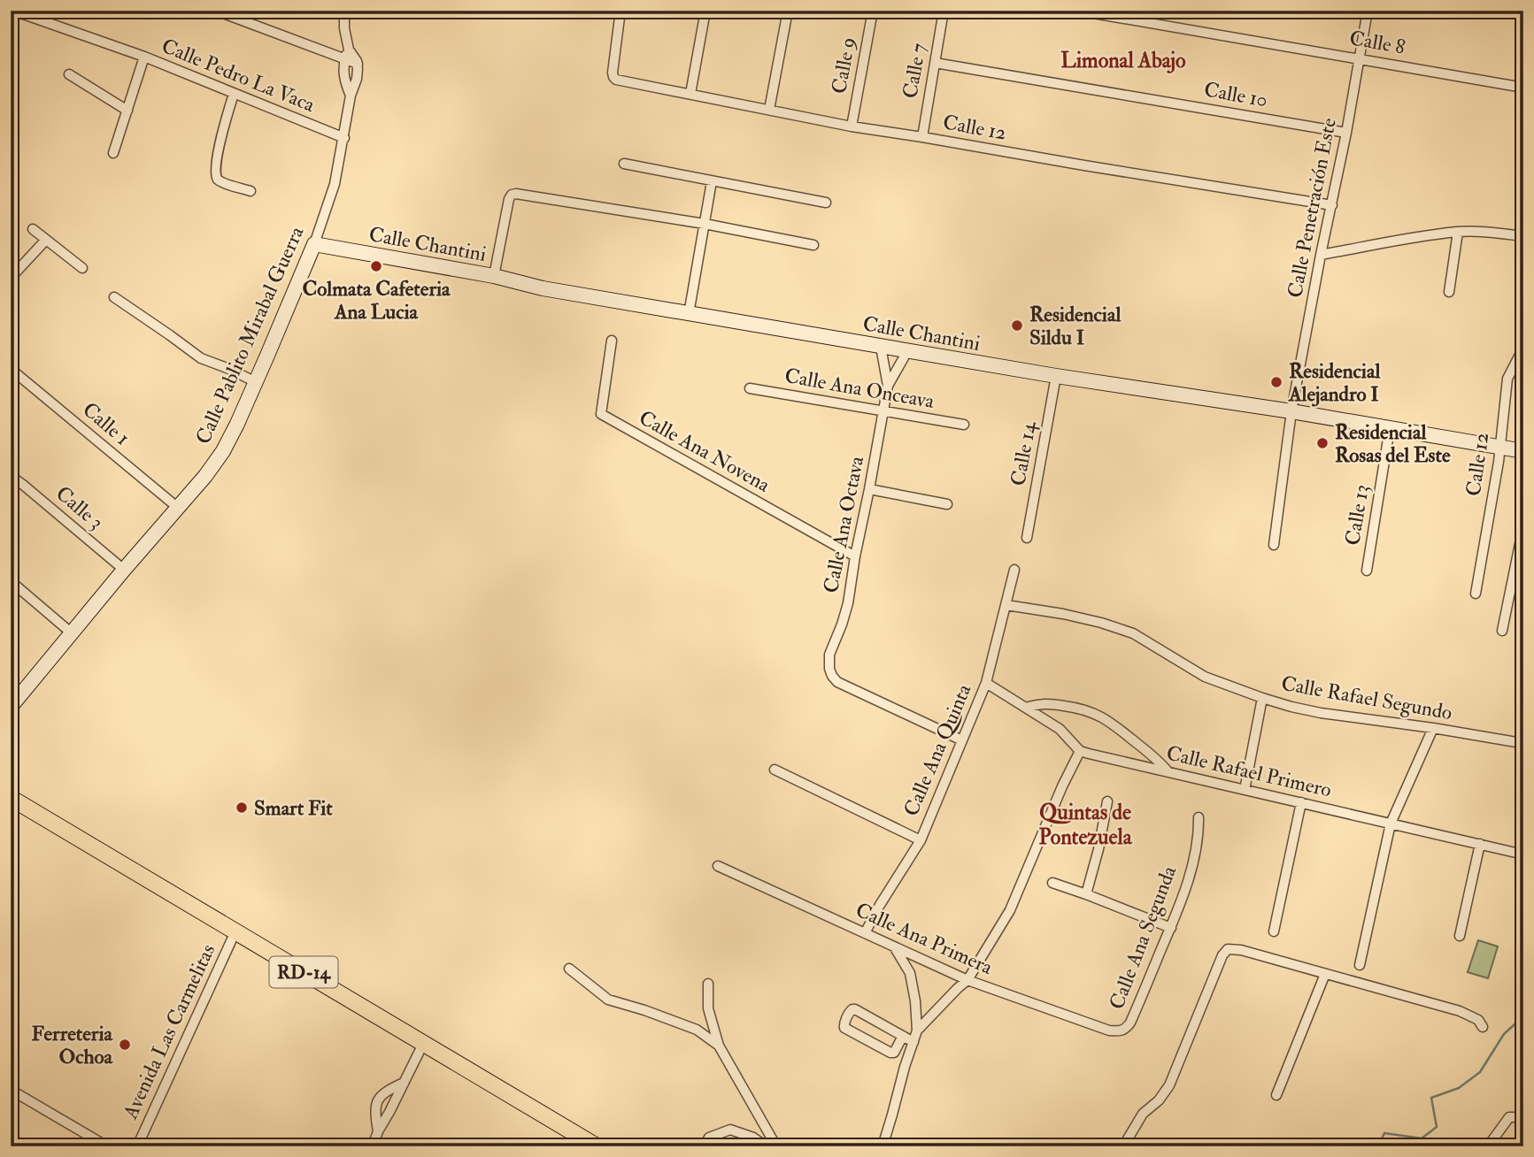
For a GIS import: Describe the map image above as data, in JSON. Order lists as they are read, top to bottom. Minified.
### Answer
{"streets":{"main road":["RD-14"],"street":["Calle 8","Calle 9","Calle 7","Calle Pedro La Vaca","Calle 10","Calle 12","Calle Penetración Este","Calle Chantini","Calle Pablito Mirabal Guerra","Calle Ana Onceava","Calle 1","Calle Ana Novena","Calle 14","Calle 3","Calle 13","Calle Ana Octava","Calle Rafael Segundo","Calle Ana Quinta","Calle Rafael Primero","Calle Ana Segunda","Calle Ana Primera","Avenida Las Carmelitas"]},"crossings":[["Calle 8","Calle Penetración Este"],["Calle 9","Calle 12"],["Calle 7","Calle 10"],["Calle 7","Calle 12"],["Calle Pedro La Vaca","Calle Pablito Mirabal Guerra"],["Calle 10","Calle Penetración Este"],["Calle 12","Calle Penetración Este"],["Calle 12","Calle Chantini"],["Calle Penetración Este","Calle Chantini"],["Calle Chantini","Calle Pablito Mirabal Guerra"],["Calle Chantini","Calle 14"],["Calle Chantini","Calle 13"],["Calle Chantini","Calle Ana Octava"],["Calle Pablito Mirabal Guerra","Calle 1"],["Calle Pablito Mirabal Guerra","Calle 3"],["Calle Ana Onceava","Calle Ana Octava"],["Calle Ana Novena","Calle Ana Octava"],["Calle Ana Octava","Calle Ana Quinta"],["Calle Rafael Segundo","Calle Ana Quinta"],["Calle Ana Quinta","Calle Ana Primera"],["Calle Ana Segunda","Calle Ana Primera"],["RD-14","Avenida Las Carmelitas"]],"districts":["Limonal Abajo","Quintas de Pontezuela"],"places":["Colmata Cafeteria Ana Lucia","Residencial Sildu I","Residencial Alejandro I","Residencial Rosas del Este","Smart Fit","Ferreteria Ochoa"]}
